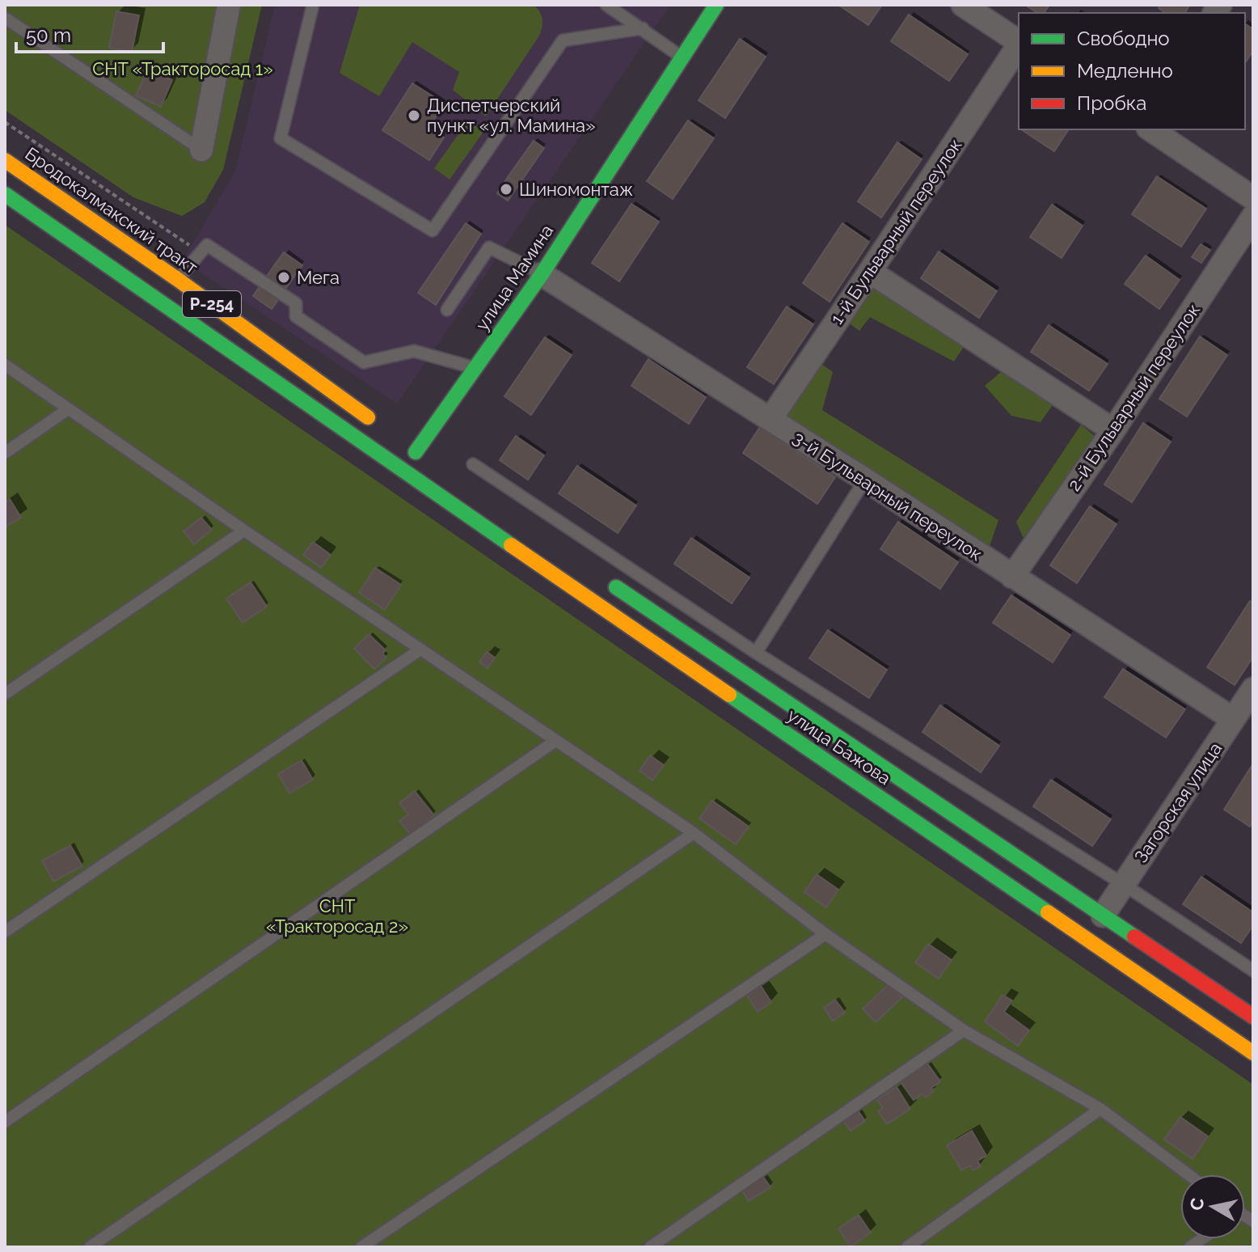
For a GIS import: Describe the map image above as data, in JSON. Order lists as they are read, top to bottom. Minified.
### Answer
{"streets":{"main road":["Бродокалмакский тракт","улица Мамина","Р-254","улица Бажова"],"street":["1-й Бульварный переулок","2-й Бульварный переулок","3-й Бульварный переулок","Загорская улица"]},"crossings":[["1-й Бульварный переулок","3-й Бульварный переулок"],["улица Мамина","Р-254"],["улица Мамина","3-й Бульварный переулок"],["улица Мамина","улица Бажова"],["Р-254","улица Бажова"],["2-й Бульварный переулок","3-й Бульварный переулок"],["3-й Бульварный переулок","Загорская улица"],["улица Бажова","Загорская улица"]],"parks":["СНТ «Тракторосад 1»","СНТ «Тракторосад 2»"],"places":["Диспетчерский пункт «ул. Мамина»","Шиномонтаж","Мега"],"legend":["Свободно","Медленно","Пробка"],"scale_bar":"50 m","north":"left"}
